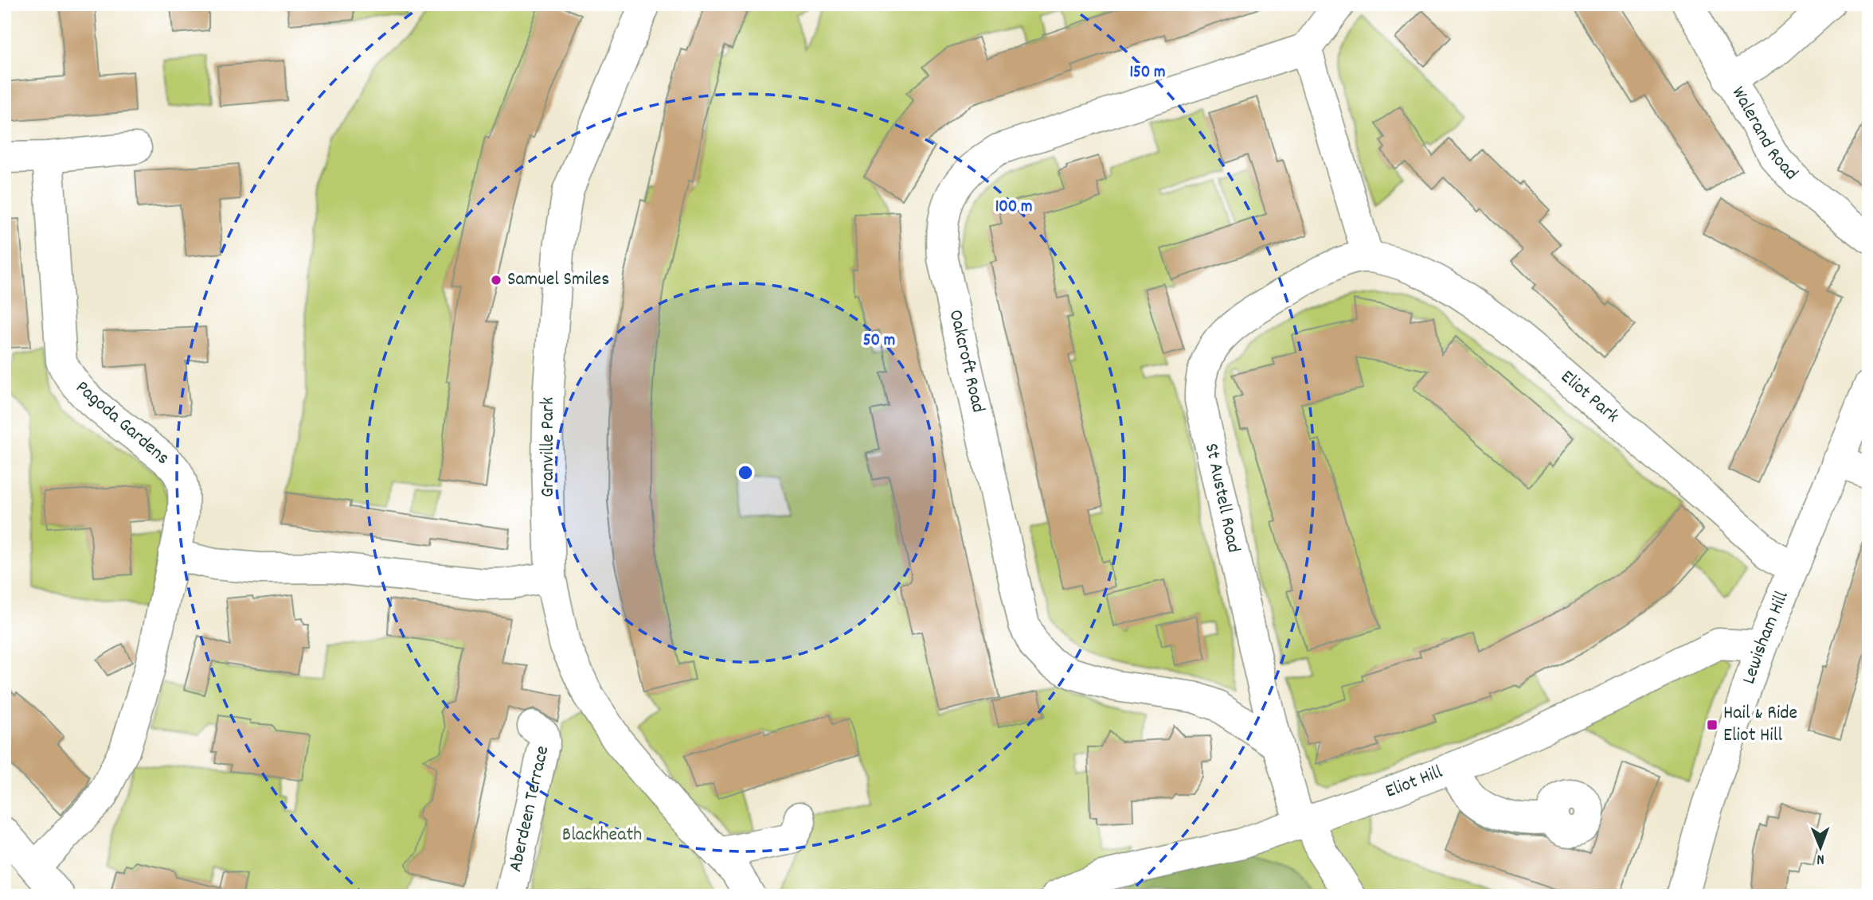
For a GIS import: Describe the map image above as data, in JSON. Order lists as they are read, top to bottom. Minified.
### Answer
{"streets":{"street":["Walerand Road","Oakcroft Road","Eliot Park","Pagoda Gardens","Granville Park","St Austell Road","Lewisham Hill","Eliot Hill","Aberdeen Terrace"]},"crossings":[["Oakcroft Road","St Austell Road"],["Eliot Park","St Austell Road"],["Eliot Park","Lewisham Hill"],["St Austell Road","Eliot Hill"],["Lewisham Hill","Eliot Hill"]],"parks":["Blackheath"],"places":{"other":["Samuel Smiles"],"transit":["Hail & Ride Eliot Hill"]},"north":"bottom","rings":["150 m","100 m","50 m"]}
